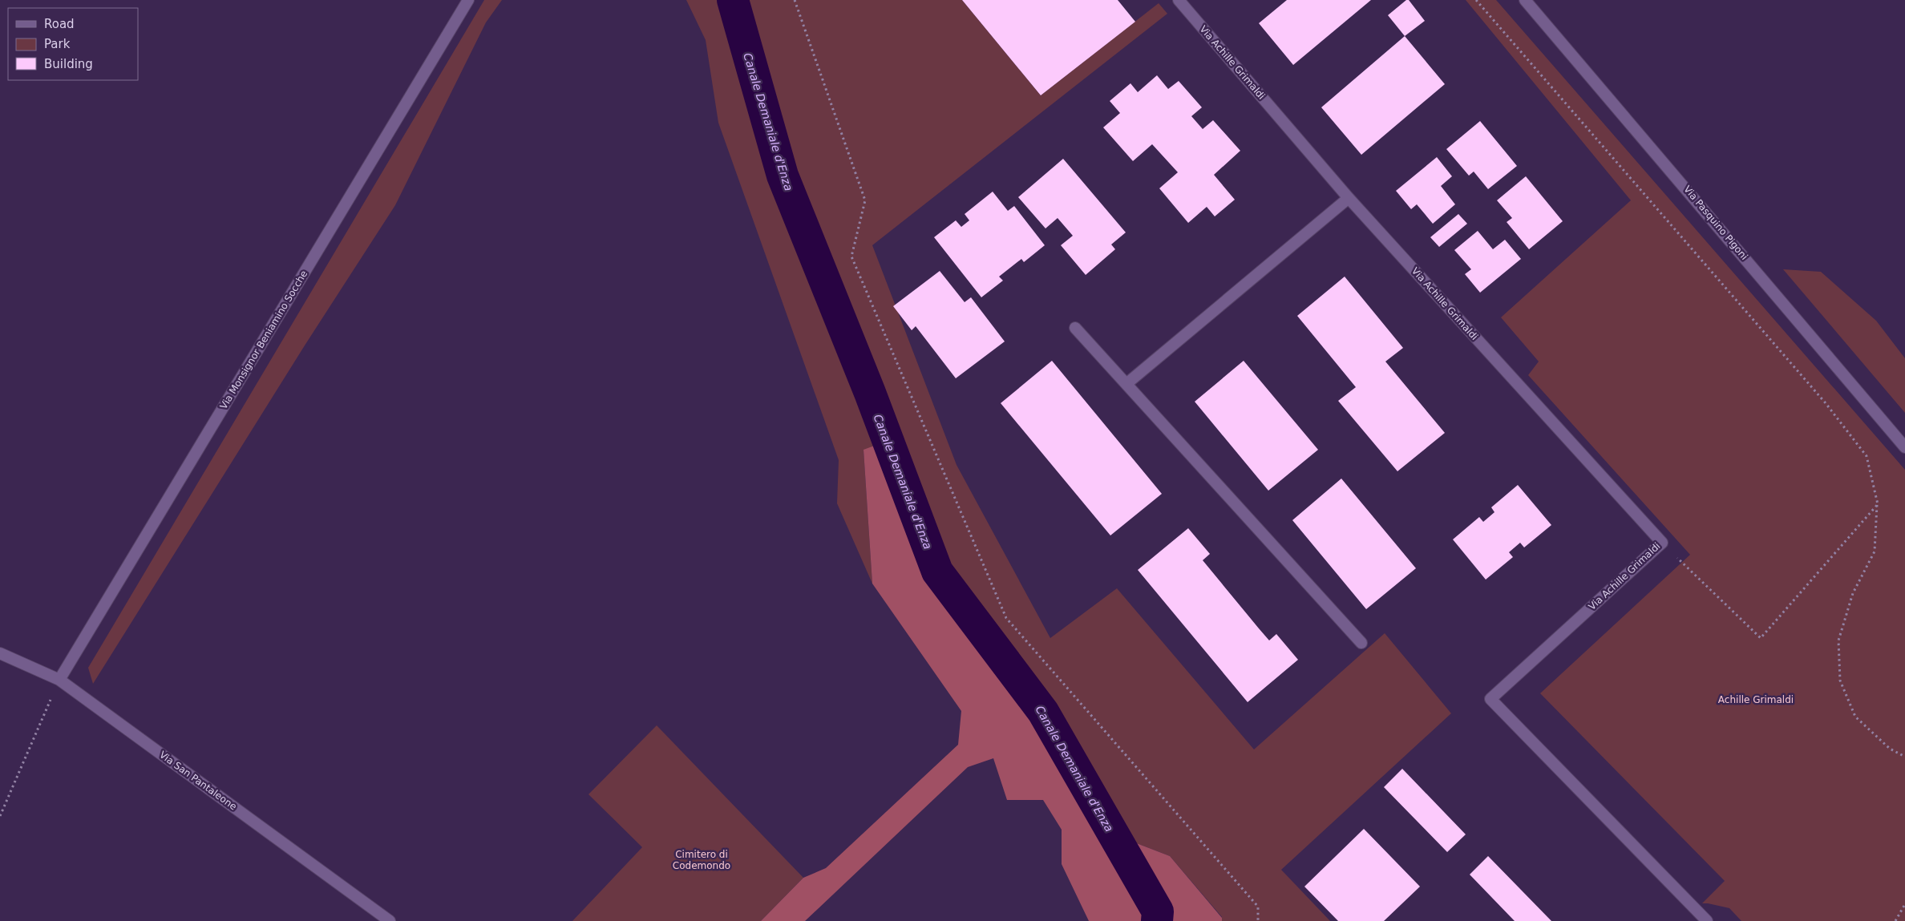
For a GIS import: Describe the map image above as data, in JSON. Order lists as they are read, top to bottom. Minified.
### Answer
{"streets":{"street":["Via Achille Grimaldi","Via Pasquino Pigoni","Via Monsignor Beniamino Socche","Via San Pantaleone"]},"crossings":[["Via Monsignor Beniamino Socche","Via San Pantaleone"]],"water":["Canale Demaniale d'Enza"],"parks":["Achille Grimaldi","Cimitero di Codemondo"],"legend":["Road","Park","Building"]}
